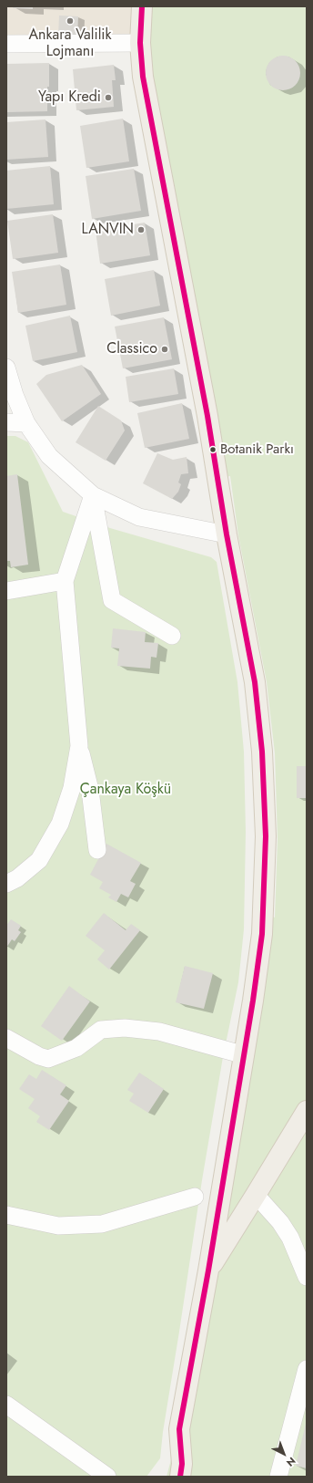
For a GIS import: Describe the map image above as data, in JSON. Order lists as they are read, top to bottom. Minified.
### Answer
{"parks":["Çankaya Köşkü"],"places":["Ankara Valilik Lojmanı","Yapı Kredi","LANVIN","Classico","Botanik Parkı"],"north":"bottom right"}
